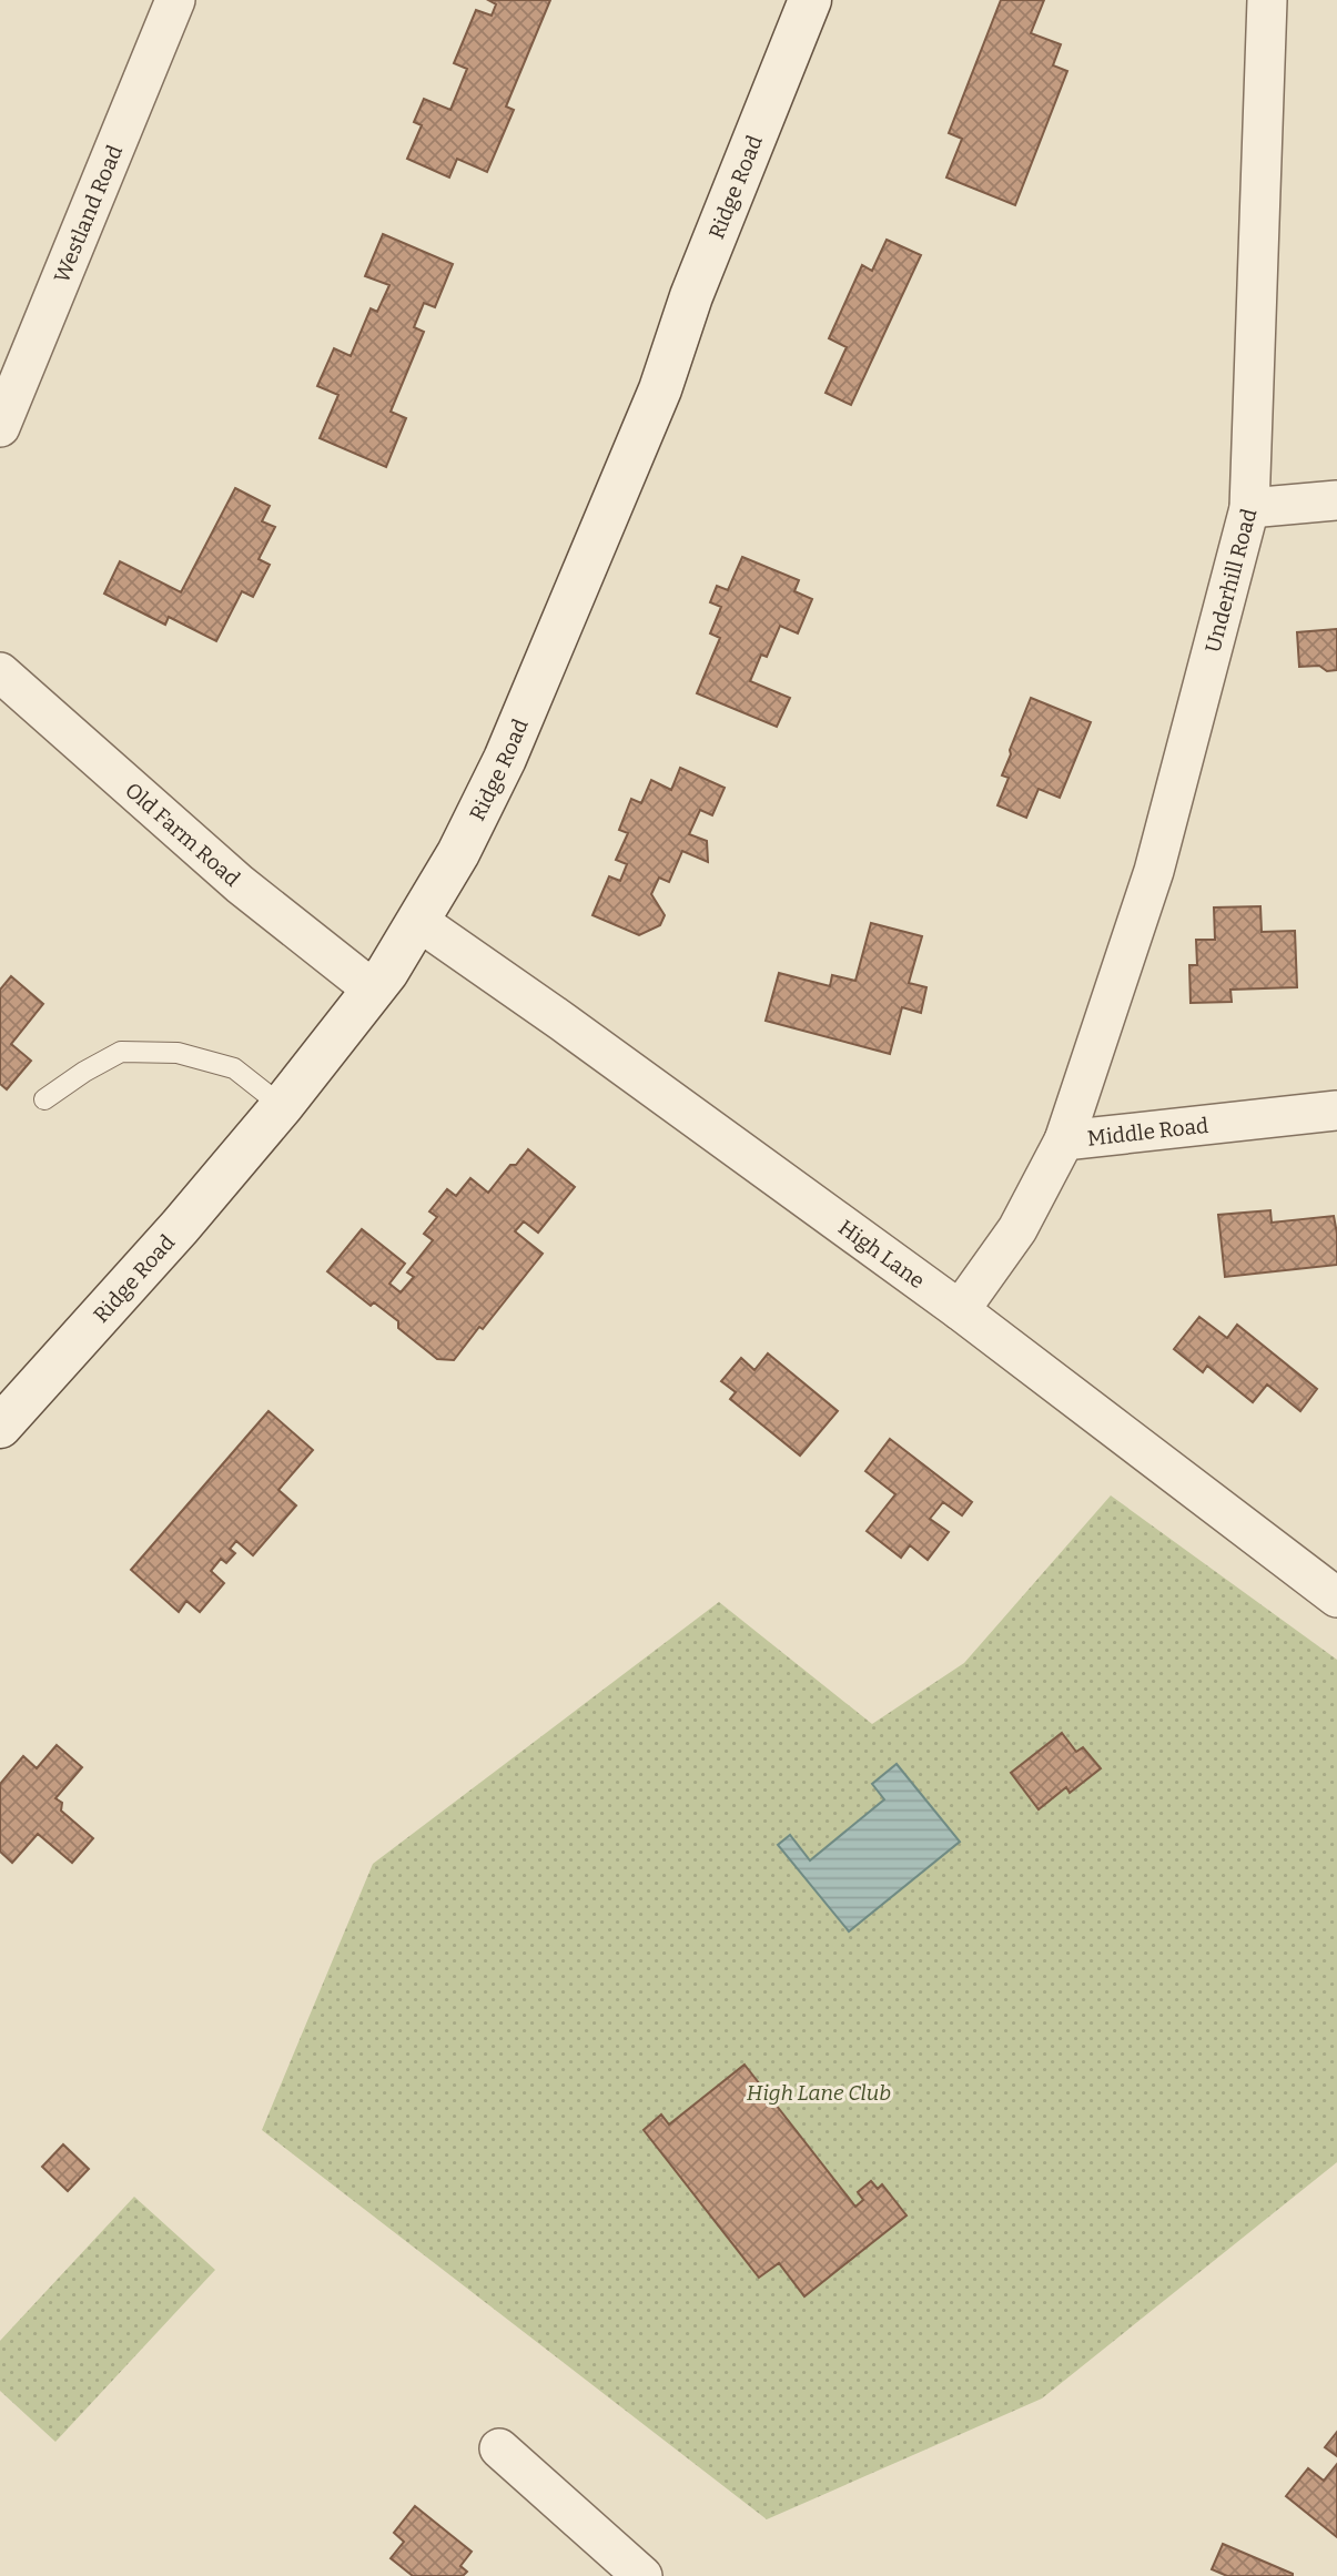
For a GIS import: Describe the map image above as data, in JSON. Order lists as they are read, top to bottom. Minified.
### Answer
{"streets":{"main road":["Ridge Road"],"street":["Westland Road","Underhill Road","Old Farm Road","Middle Road","High Lane"]},"crossings":[["Ridge Road","Old Farm Road"],["Ridge Road","High Lane"],["Underhill Road","Middle Road"],["Middle Road","High Lane"]],"parks":["High Lane Club"]}
